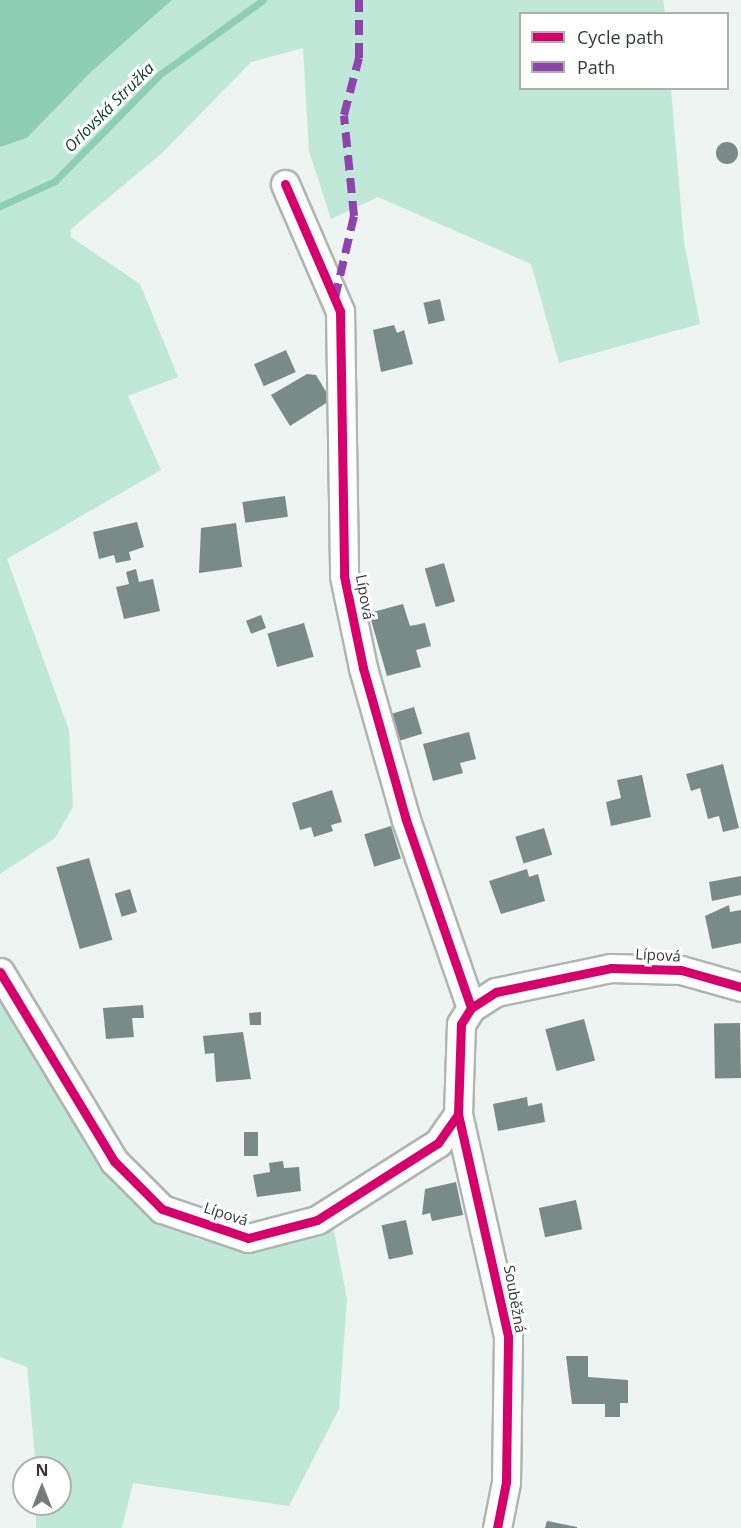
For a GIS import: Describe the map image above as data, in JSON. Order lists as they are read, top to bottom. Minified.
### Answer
{"streets":{"street":["Lípová","Souběžná"]},"crossings":[["Lípová","Souběžná"]],"water":["Orlovská Stružka"],"legend":["Cycle path","Path"],"north":"top"}
